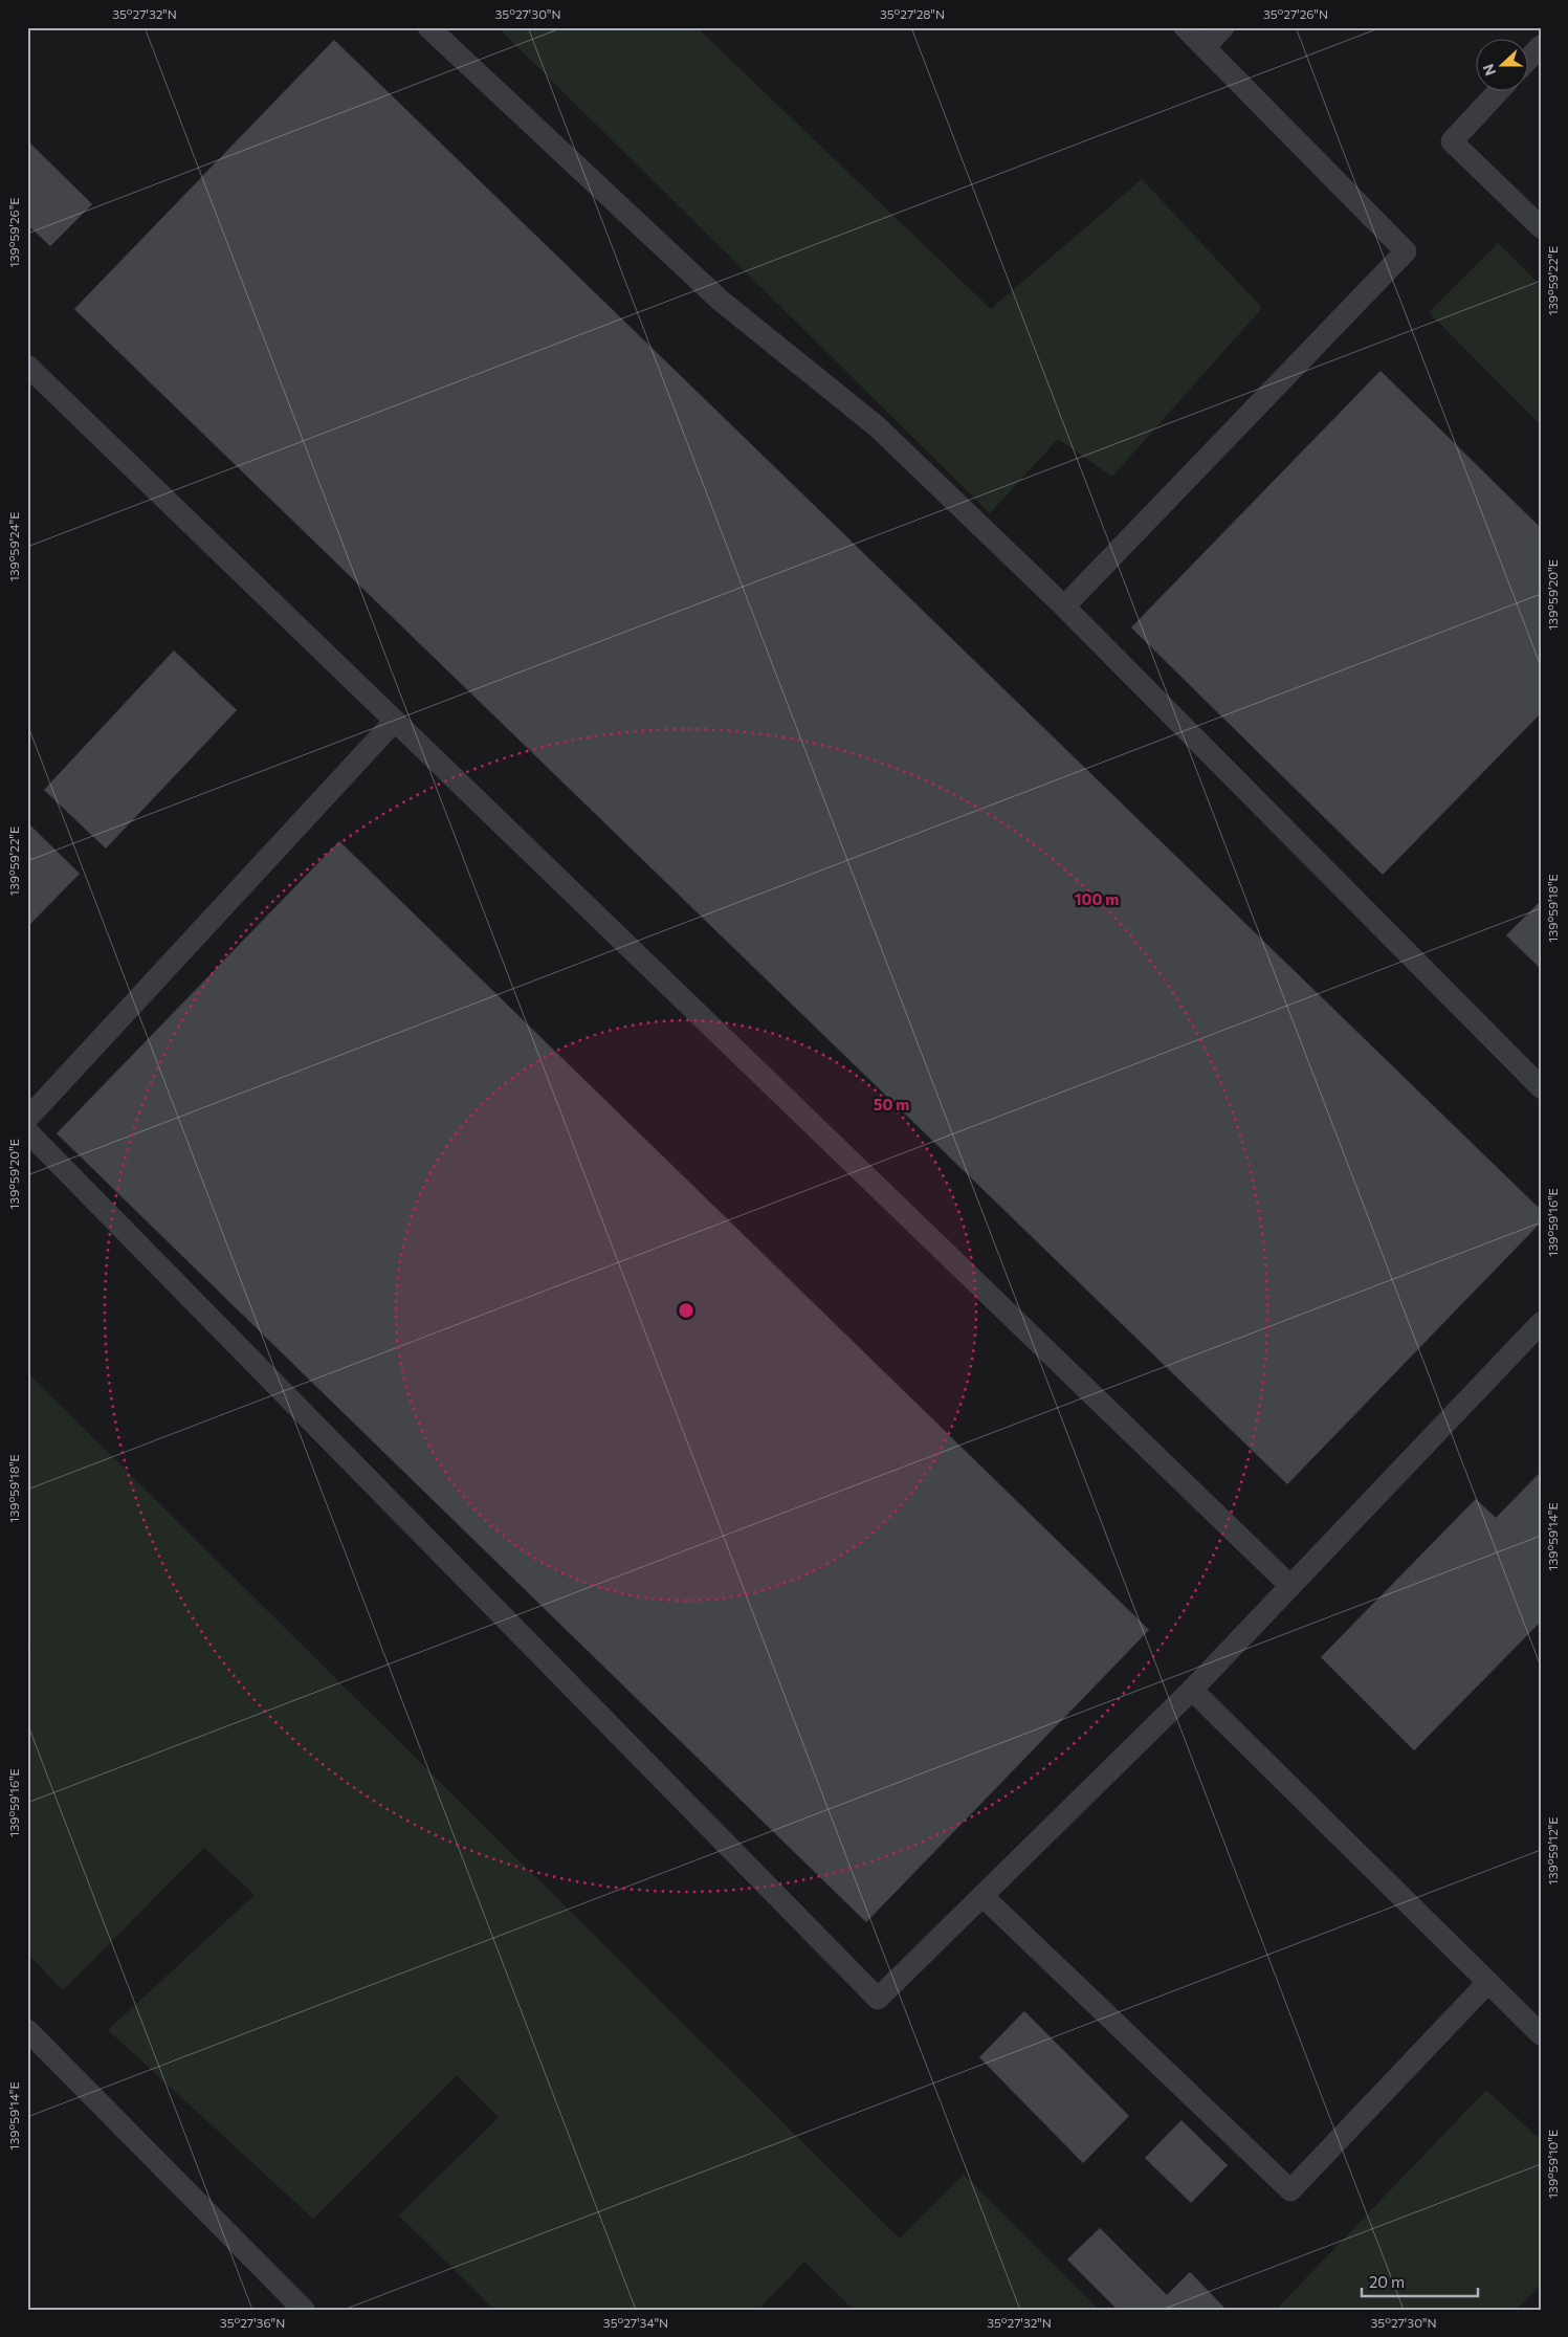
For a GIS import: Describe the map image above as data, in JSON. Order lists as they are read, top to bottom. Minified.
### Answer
{"scale_bar":"20 m","north":"left","coordinates":["35°27'32\"N","35°27'30\"N","35°27'28\"N","35°27'26\"N","139°59'26\"E","139°59'22\"E","139°59'24\"E","139°59'20\"E","139°59'18\"E","139°59'16\"E","139°59'14\"E","139°59'12\"E","139°59'10\"E","35°27'36\"N","35°27'34\"N"],"rings":["100 m","50 m"]}
